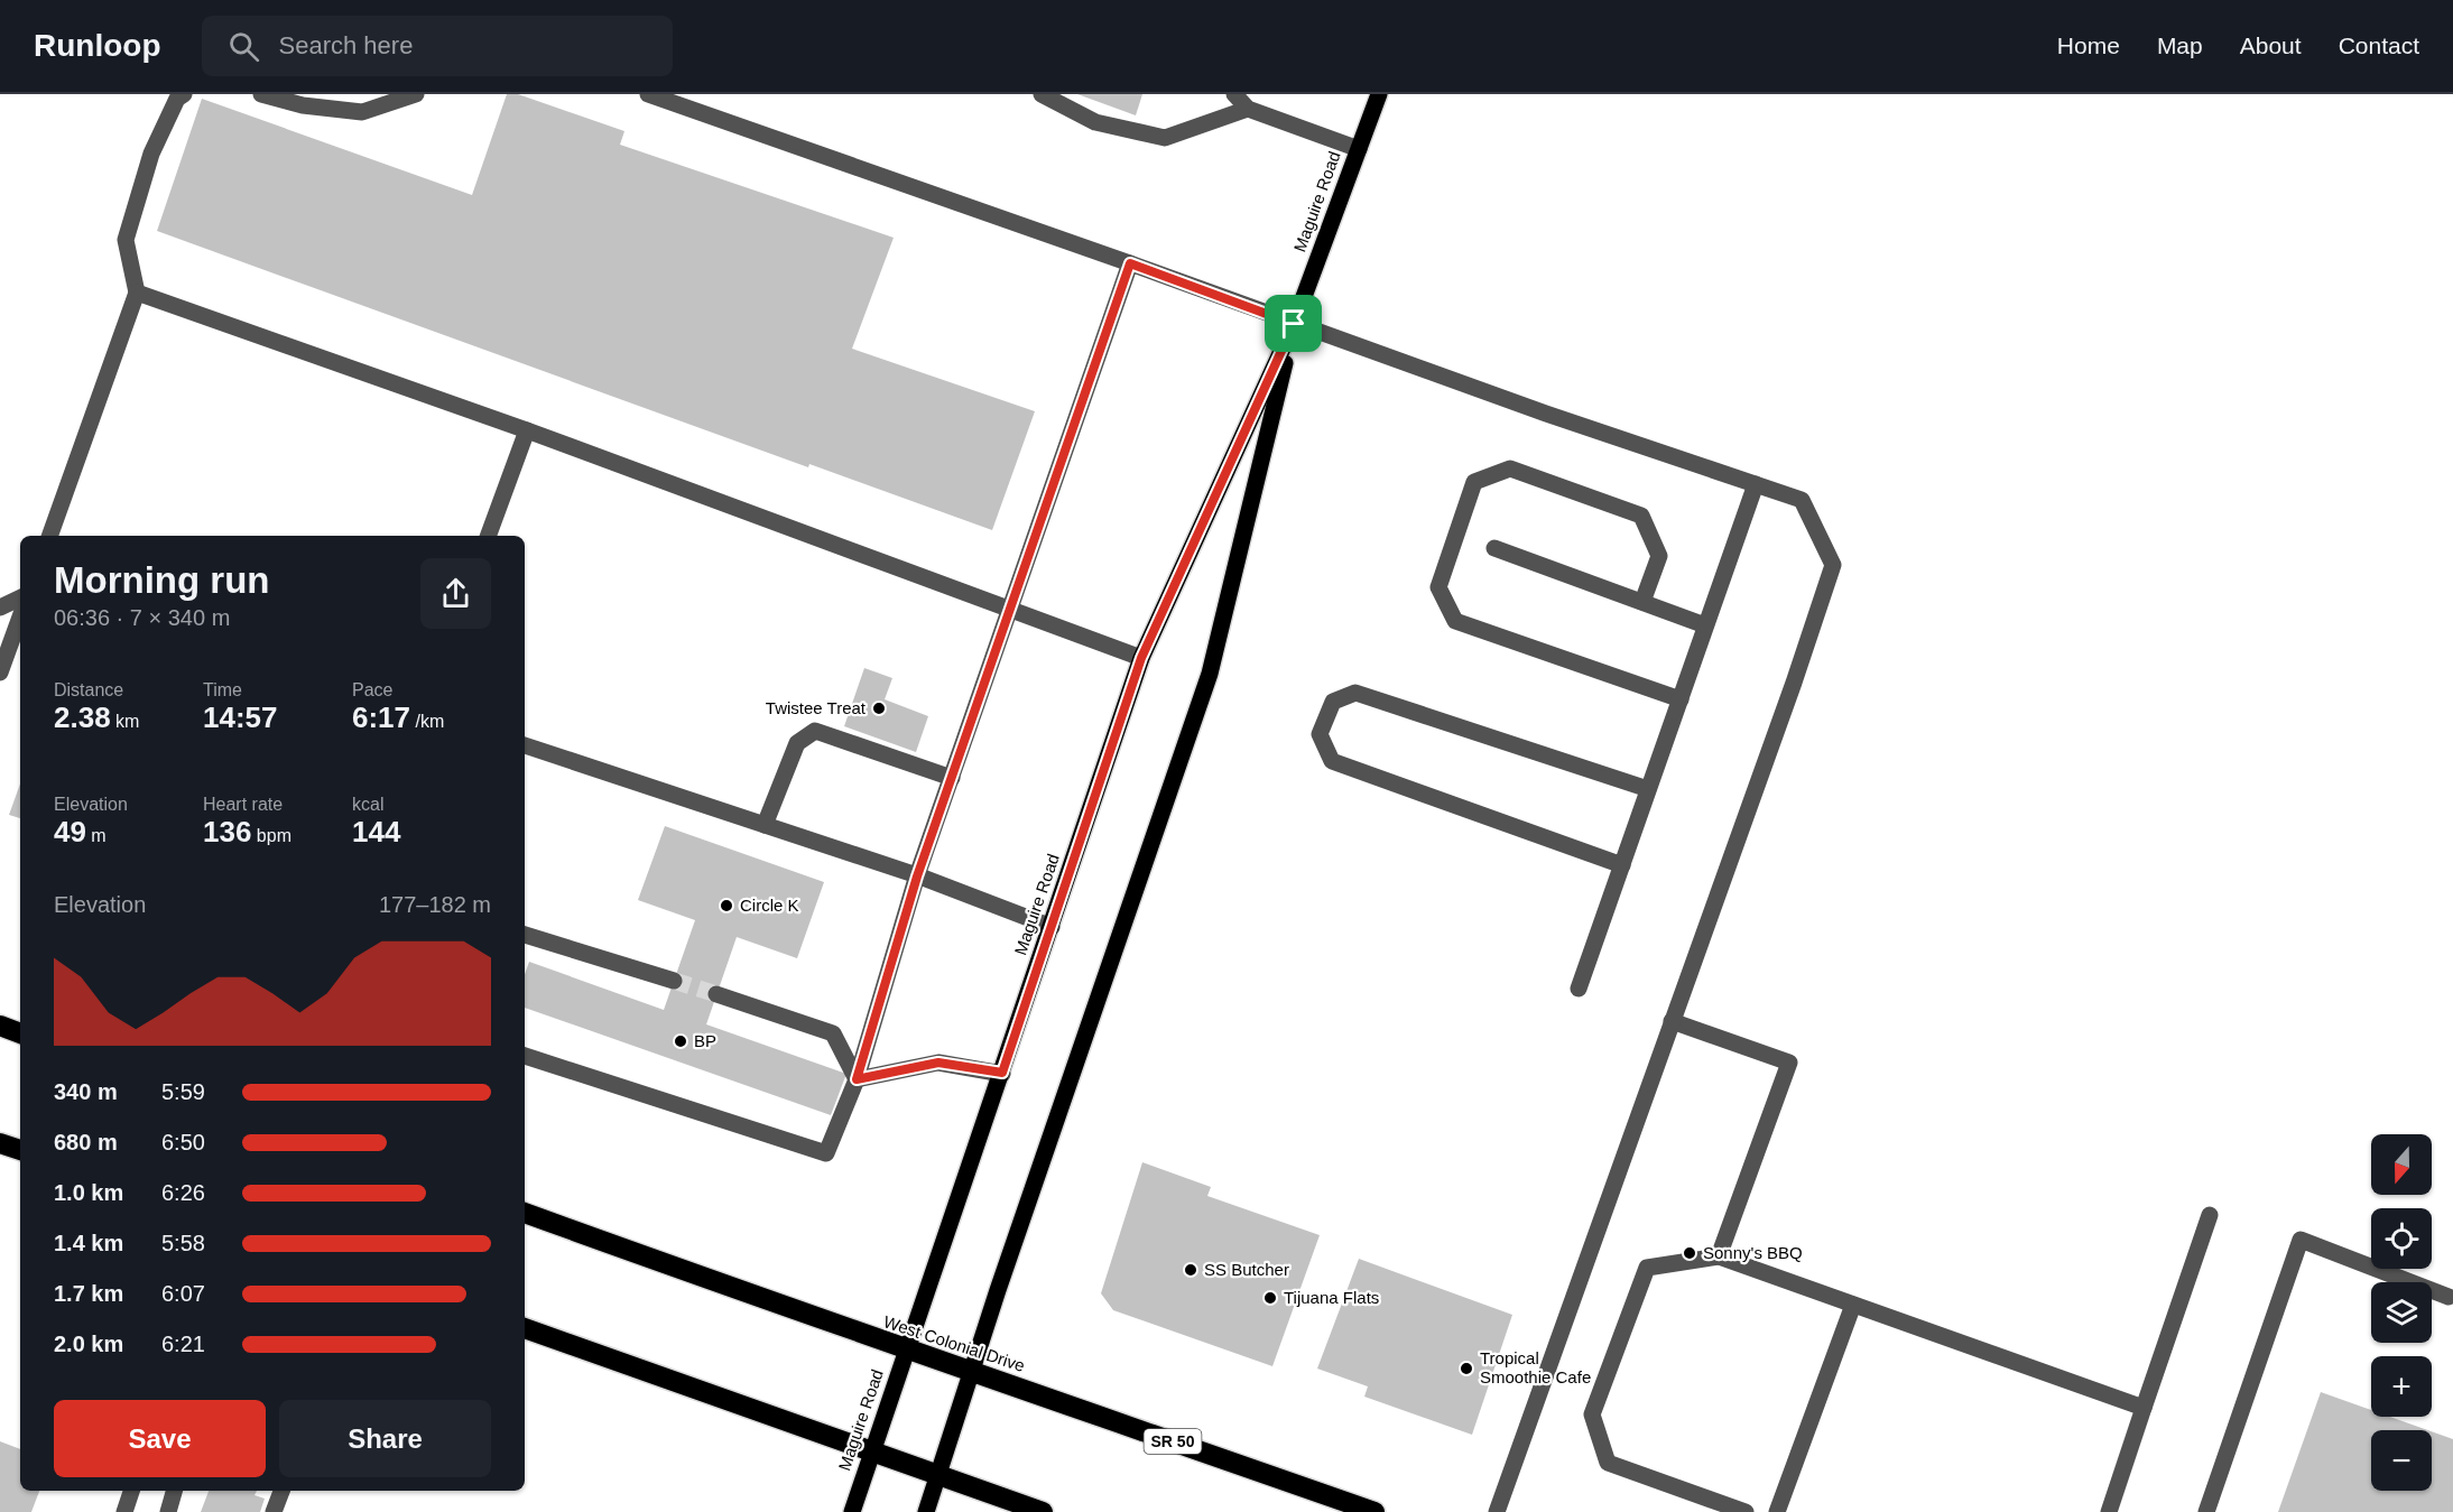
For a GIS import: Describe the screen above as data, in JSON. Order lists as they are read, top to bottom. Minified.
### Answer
{"streets":{"highway":["West Colonial Drive","SR 50"],"main road":["Maguire Road"]},"crossings":[["Maguire Road","West Colonial Drive"]],"places":["Twistee Treat","Circle K","BP","Sonny's BBQ","SS Butcher","Tijuana Flats","Tropical Smoothie Cafe"],"north":"bottom","page":{"header":"Runloop","search":"Search here","nav":["Home","Map","About","Contact"],"heading":["Morning run","06:36 · 7 × 340 m"],"stats":[["Distance","2.38 km"],["Time","14:57"],["Pace","6:17 /km"],["Elevation","49 m"],["Heart rate","136 bpm"],["kcal","144"]],"chart":["Elevation","177–182 m"],"list":[{"name":"340 m","note":"5:59"},{"name":"680 m","note":"6:50"},{"name":"1.0 km","note":"6:26"},{"name":"1.4 km","note":"5:58"},{"name":"1.7 km","note":"6:07"},{"name":"2.0 km","note":"6:21"}],"map_buttons":["+","−"],"buttons":["Save","Share"]}}
